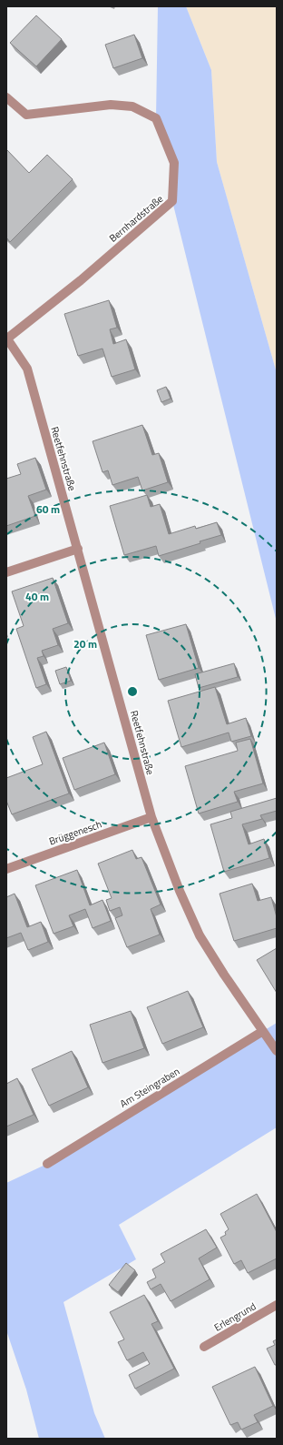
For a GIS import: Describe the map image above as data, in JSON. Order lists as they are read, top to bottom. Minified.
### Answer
{"streets":{"street":["Bernhardstraße","Reetfehnstraße","Brüggenesch","Am Steingraben","Erlengrund"]},"crossings":[["Bernhardstraße","Reetfehnstraße"],["Reetfehnstraße","Brüggenesch"],["Reetfehnstraße","Am Steingraben"]],"rings":["60 m","40 m","20 m"]}
